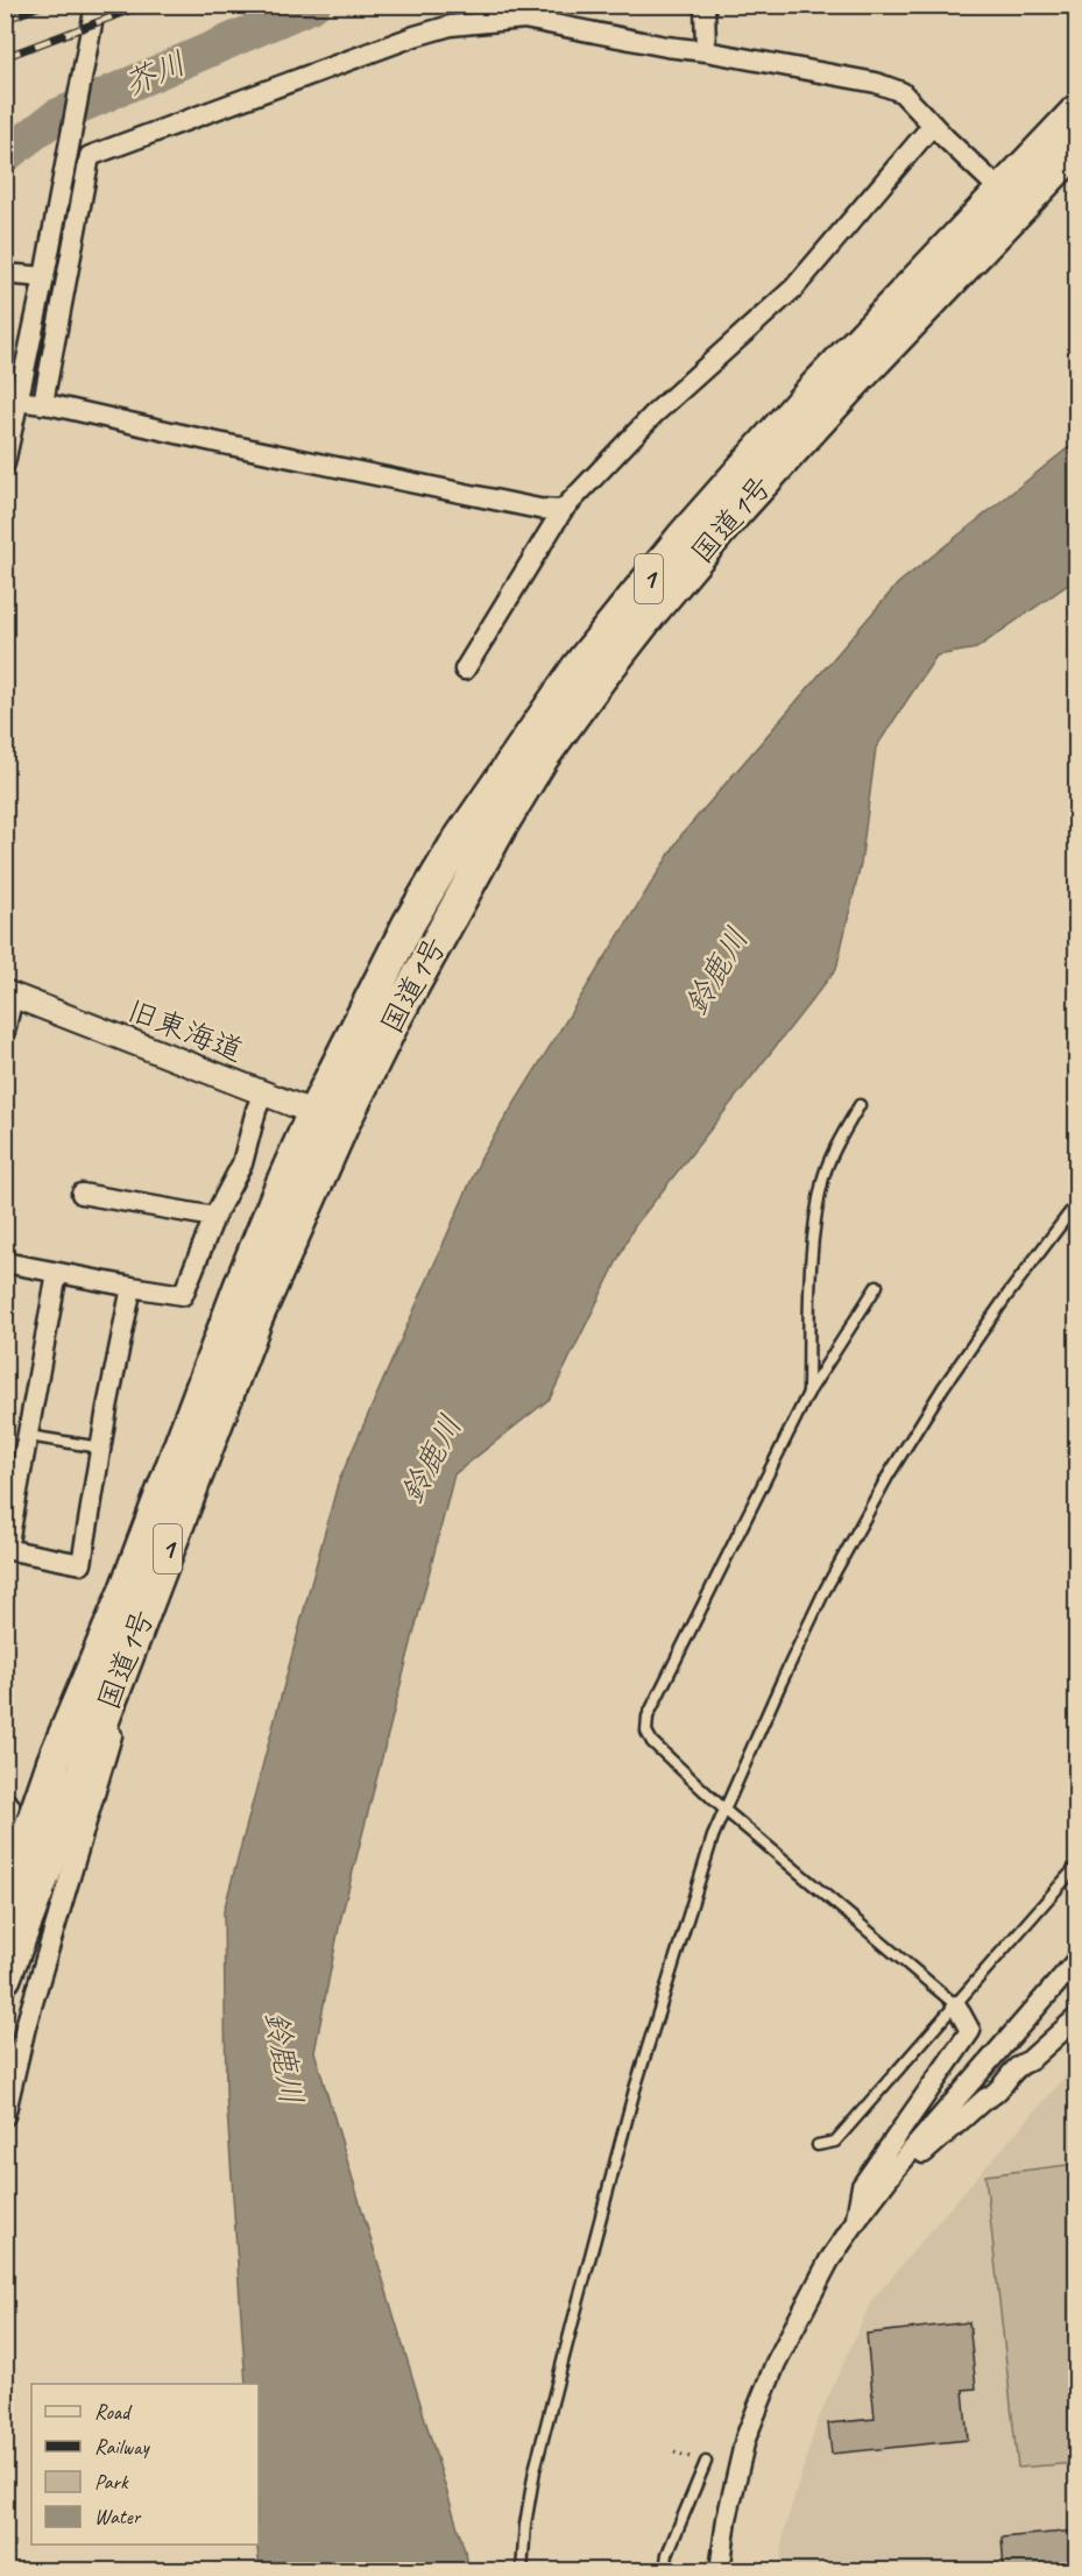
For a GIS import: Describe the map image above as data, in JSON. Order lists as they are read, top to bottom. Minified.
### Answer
{"streets":{"highway":["国道1号","1"],"street":["旧東海道"]},"crossings":[["国道1号","旧東海道"]],"water":["芥川","鈴鹿川"],"legend":["Road","Railway","Park","Water"]}
